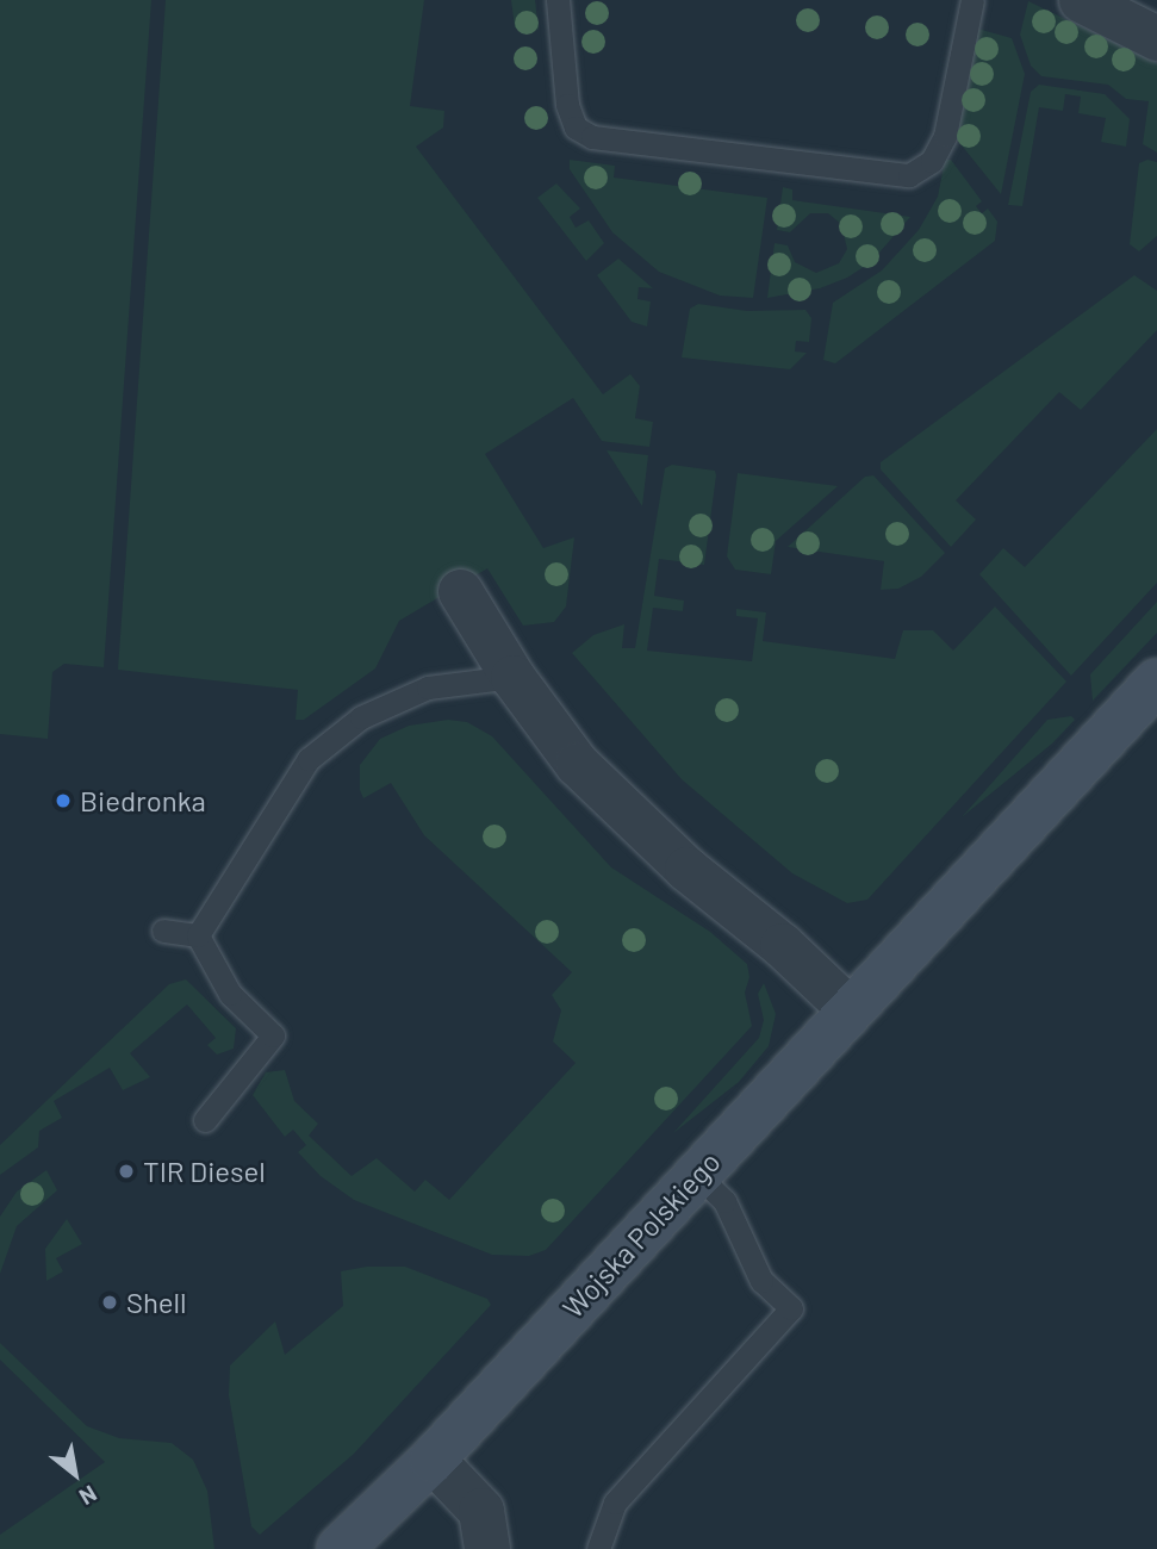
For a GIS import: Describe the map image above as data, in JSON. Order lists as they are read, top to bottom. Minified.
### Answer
{"streets":{"main road":["Wojska Polskiego"]},"places":["Biedronka","TIR Diesel","Shell"],"north":"bottom right"}
